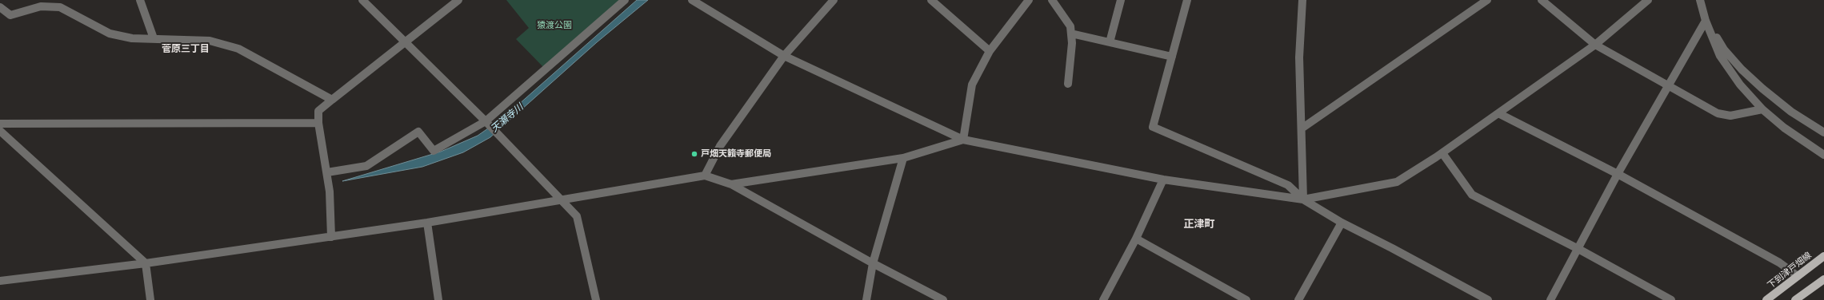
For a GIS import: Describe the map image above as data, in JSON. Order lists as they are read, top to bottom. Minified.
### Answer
{"streets":{"main road":["下到津戸畑線"]},"districts":["菅原三丁目","正津町"],"water":["天瀬寺川"],"parks":["猿渡公園"],"places":["戸畑天籟寺郵便局"]}
